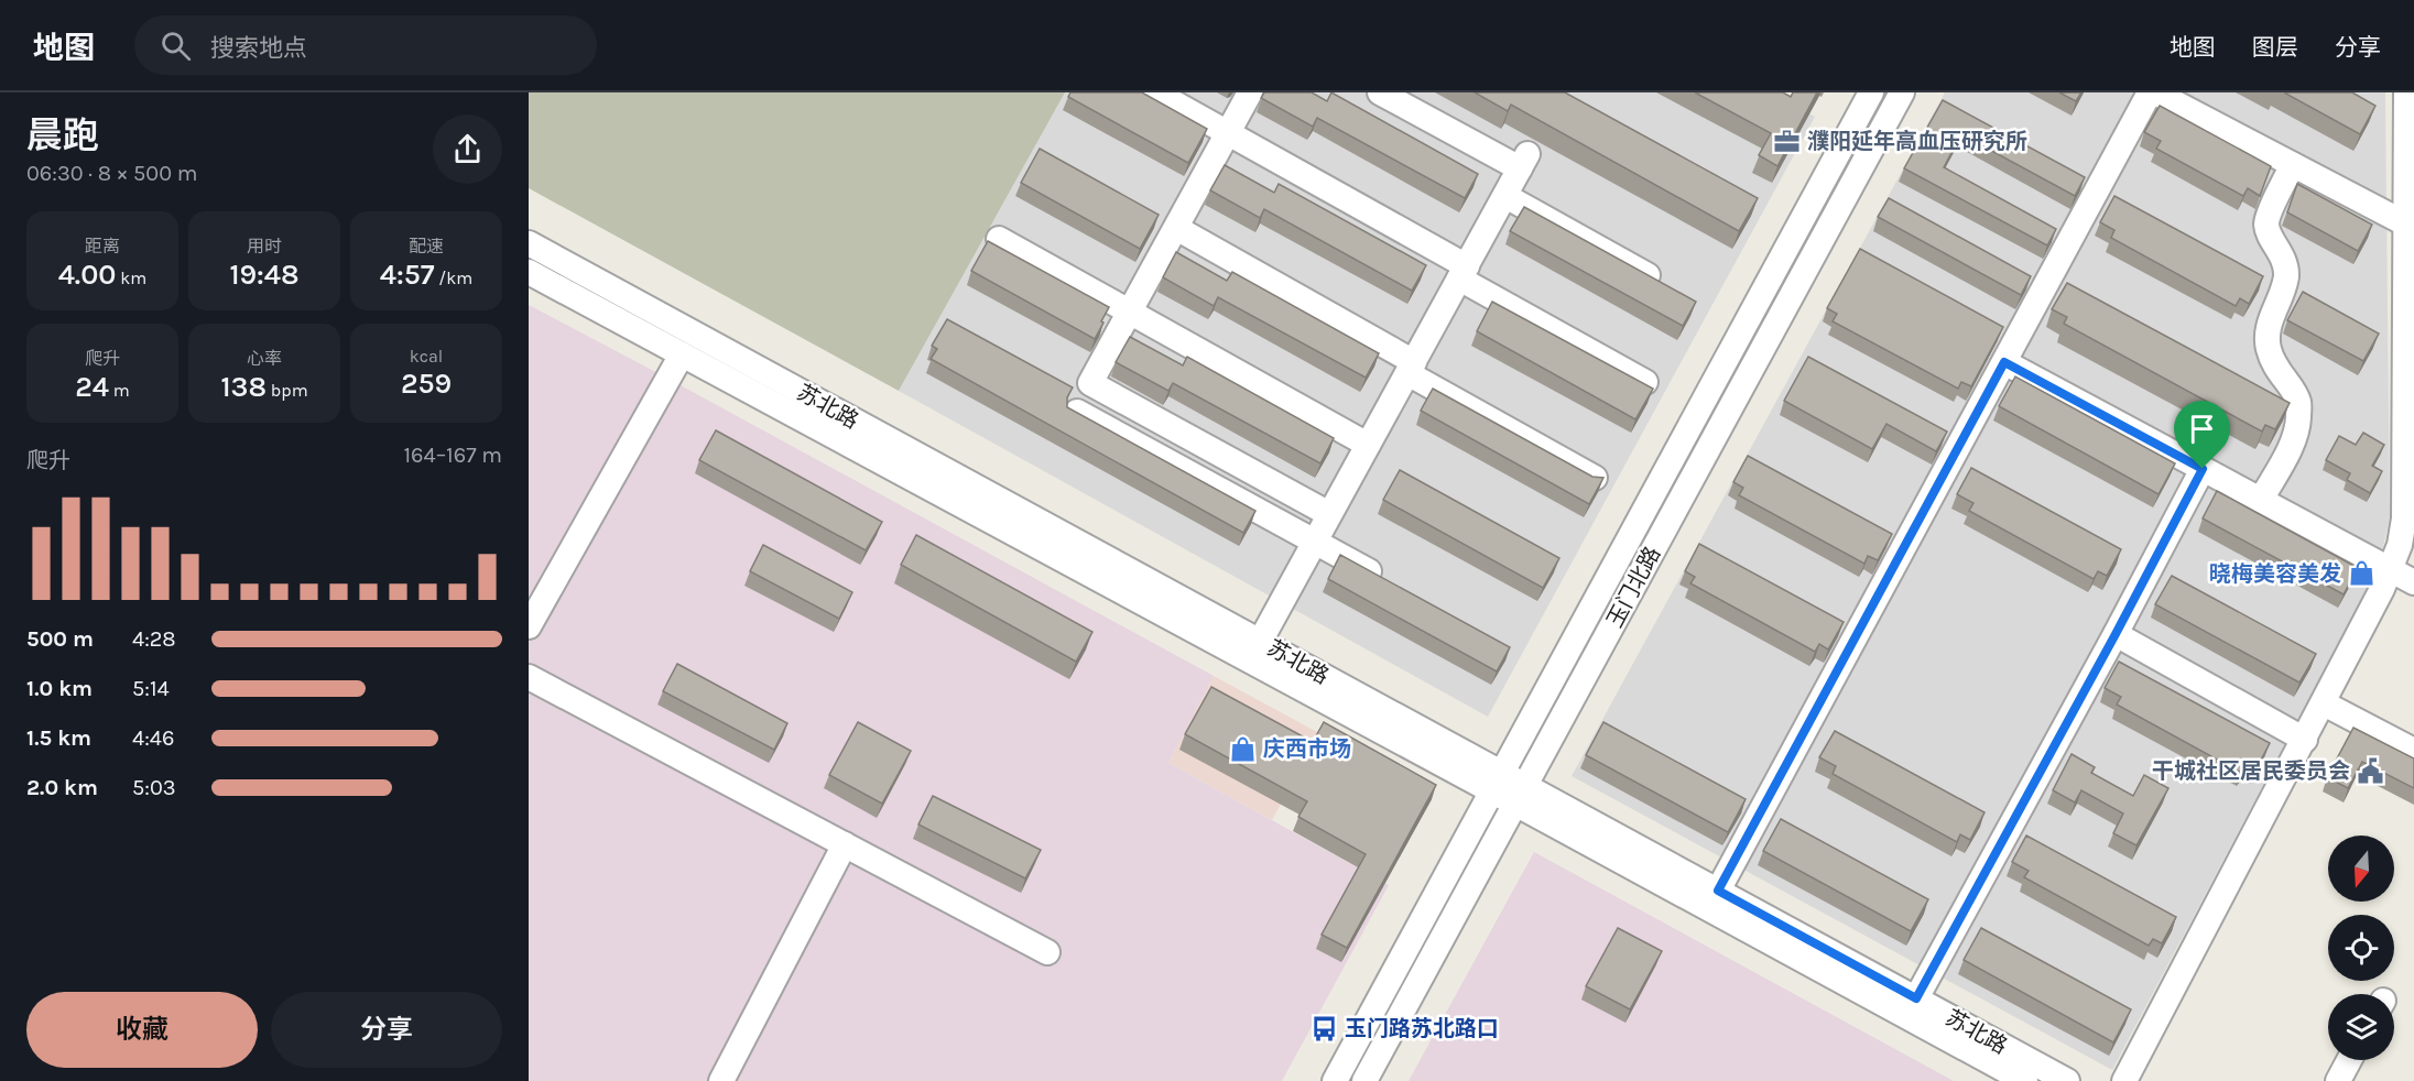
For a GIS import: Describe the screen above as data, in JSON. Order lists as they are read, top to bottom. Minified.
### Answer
{"streets":{"street":["苏北路","玉门北路"]},"crossings":[["苏北路","玉门北路"]],"places":{"office":["濮阳延年高血压研究所"],"shop":["晓梅美容美发","庆西市场"],"public building":["干城社区居民委员会"],"bus stop":["玉门路苏北路口"]},"north":"bottom","page":{"header":"地图","search":"搜索地点","nav":["地图","图层","分享"],"heading":["晨跑","06:30 · 8 × 500 m"],"stats":[["距离","4.00 km"],["用时","19:48"],["配速","4:57 /km"],["爬升","24 m"],["心率","138 bpm"],["kcal","259"]],"chart":["爬升","164–167 m"],"list":[{"name":"500 m","note":"4:28"},{"name":"1.0 km","note":"5:14"},{"name":"1.5 km","note":"4:46"},{"name":"2.0 km","note":"5:03"}],"buttons":["收藏","分享"]}}
